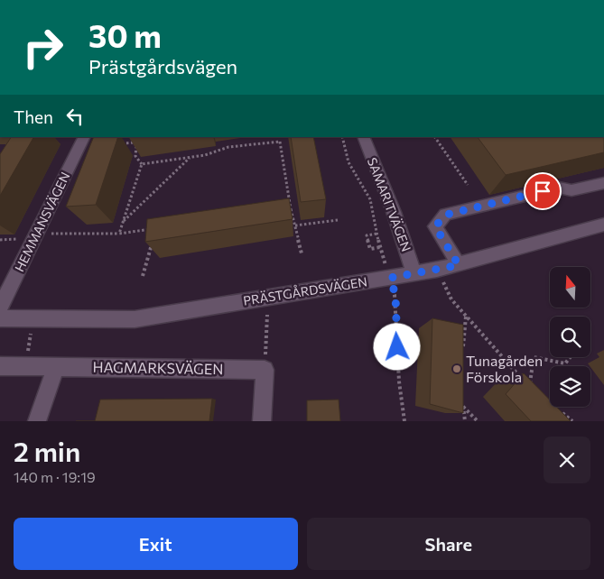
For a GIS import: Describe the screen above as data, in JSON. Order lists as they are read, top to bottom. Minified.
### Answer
{"streets":{"street":["SAMARITVÄGEN","HEMMANSVÄGEN","PRÄSTGÅRDSVÄGEN","HAGMARKSVÄGEN"]},"crossings":[["SAMARITVÄGEN","PRÄSTGÅRDSVÄGEN"]],"places":["Tunagården Förskola"],"north":"top","page":{"turn":["30 m","Prästgårdsvägen"],"then":"Then","heading":["2 min","140 m · 19:19"],"buttons":["Exit","Share"]}}
